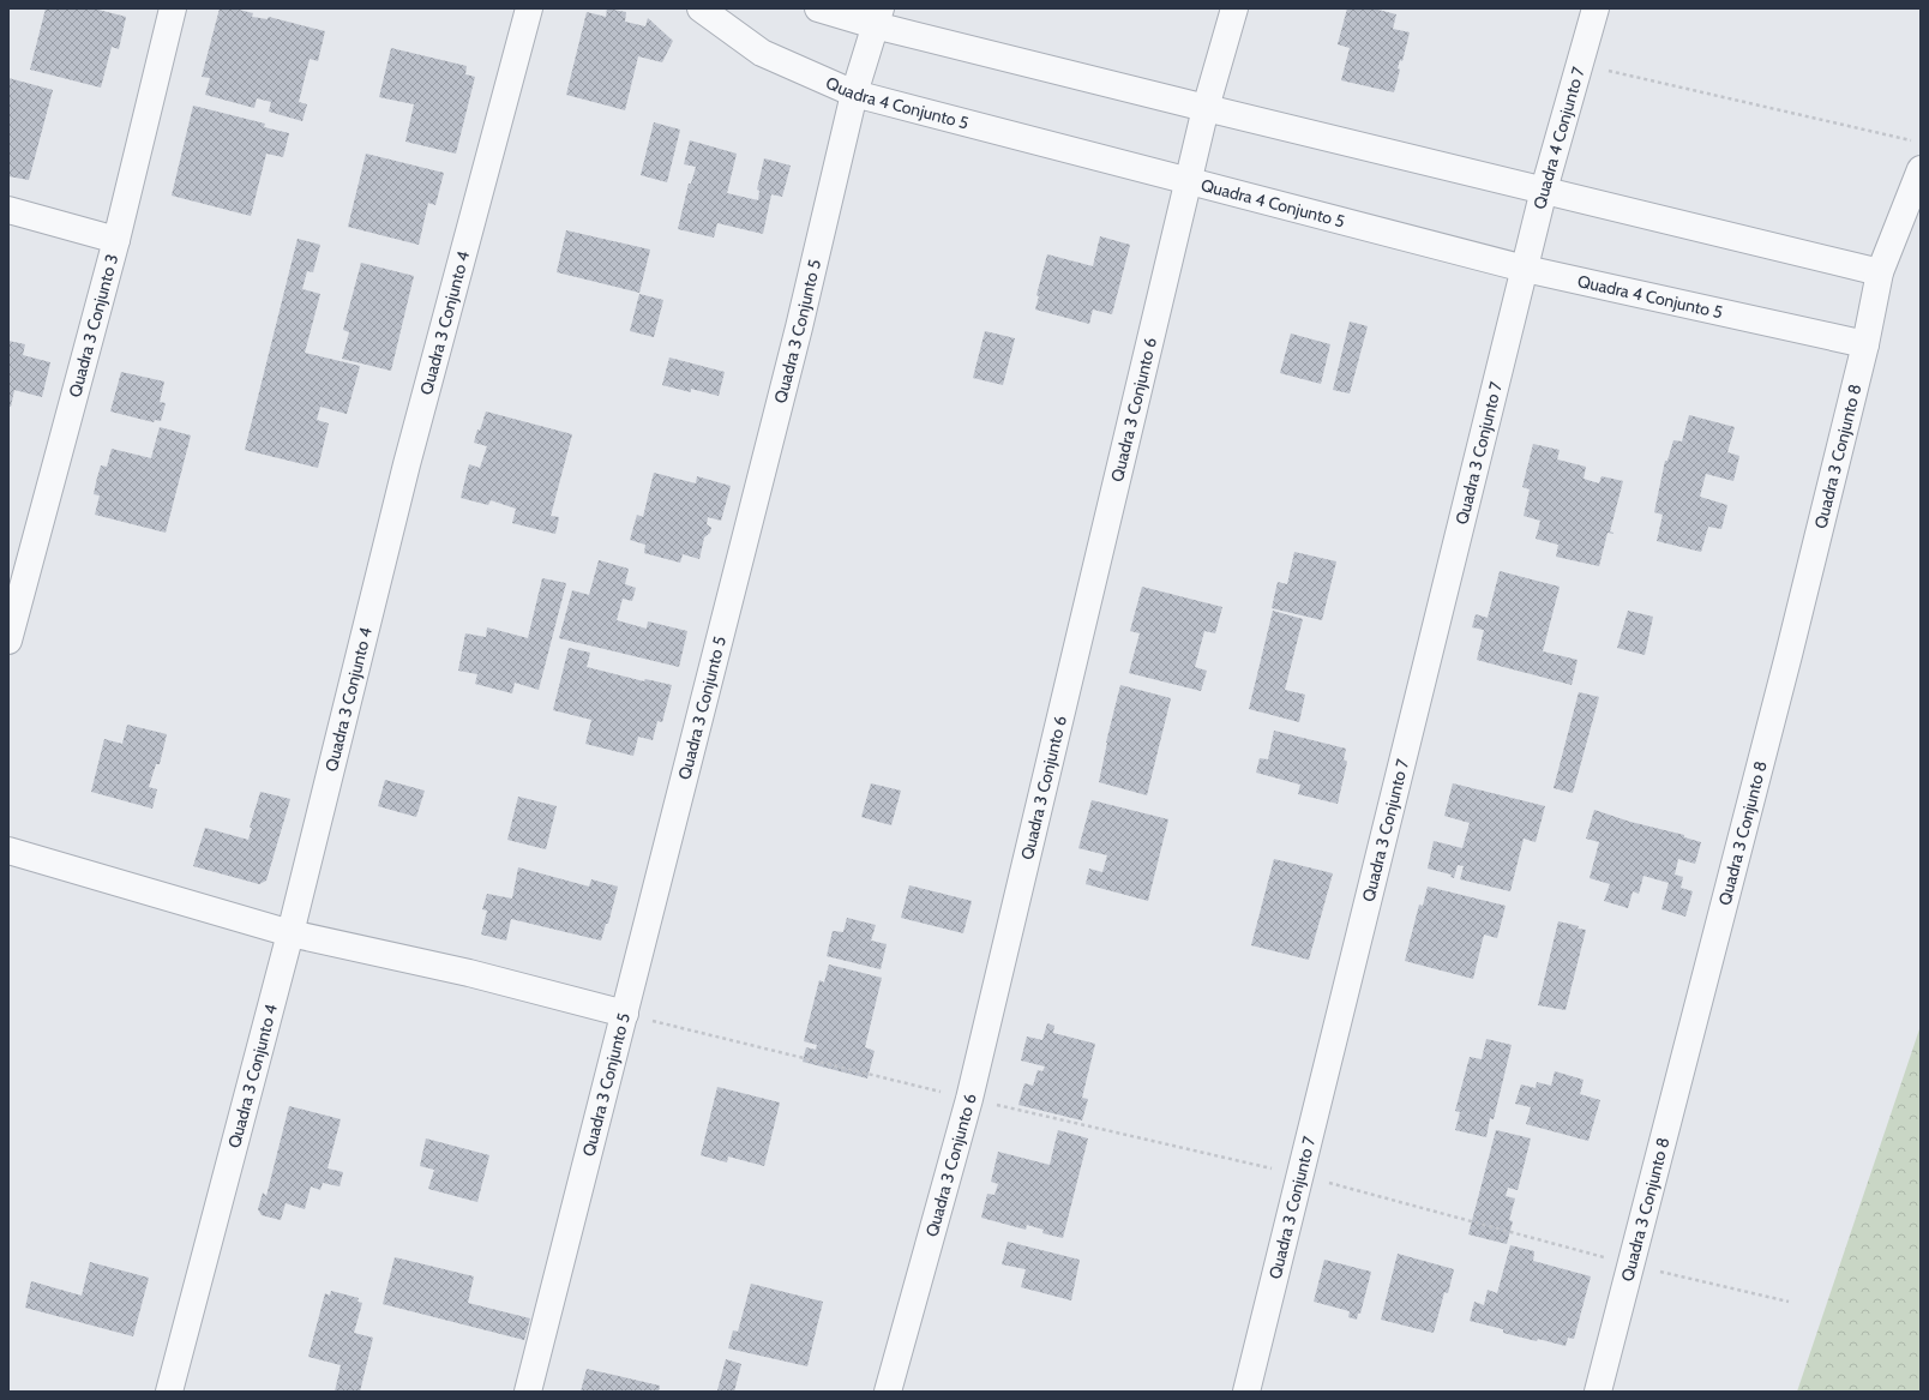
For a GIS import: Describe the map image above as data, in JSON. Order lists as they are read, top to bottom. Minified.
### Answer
{"streets":{"street":["Quadra 4 Conjunto 5","Quadra 4 Conjunto 7","Quadra 3 Conjunto 4","Quadra 3 Conjunto 3","Quadra 3 Conjunto 5","Quadra 3 Conjunto 6","Quadra 3 Conjunto 7","Quadra 3 Conjunto 8"]},"crossings":[["Quadra 4 Conjunto 5","Quadra 4 Conjunto 7"],["Quadra 4 Conjunto 5","Quadra 3 Conjunto 5"],["Quadra 4 Conjunto 5","Quadra 3 Conjunto 6"],["Quadra 4 Conjunto 5","Quadra 3 Conjunto 7"],["Quadra 4 Conjunto 5","Quadra 3 Conjunto 8"],["Quadra 4 Conjunto 7","Quadra 3 Conjunto 7"]]}
